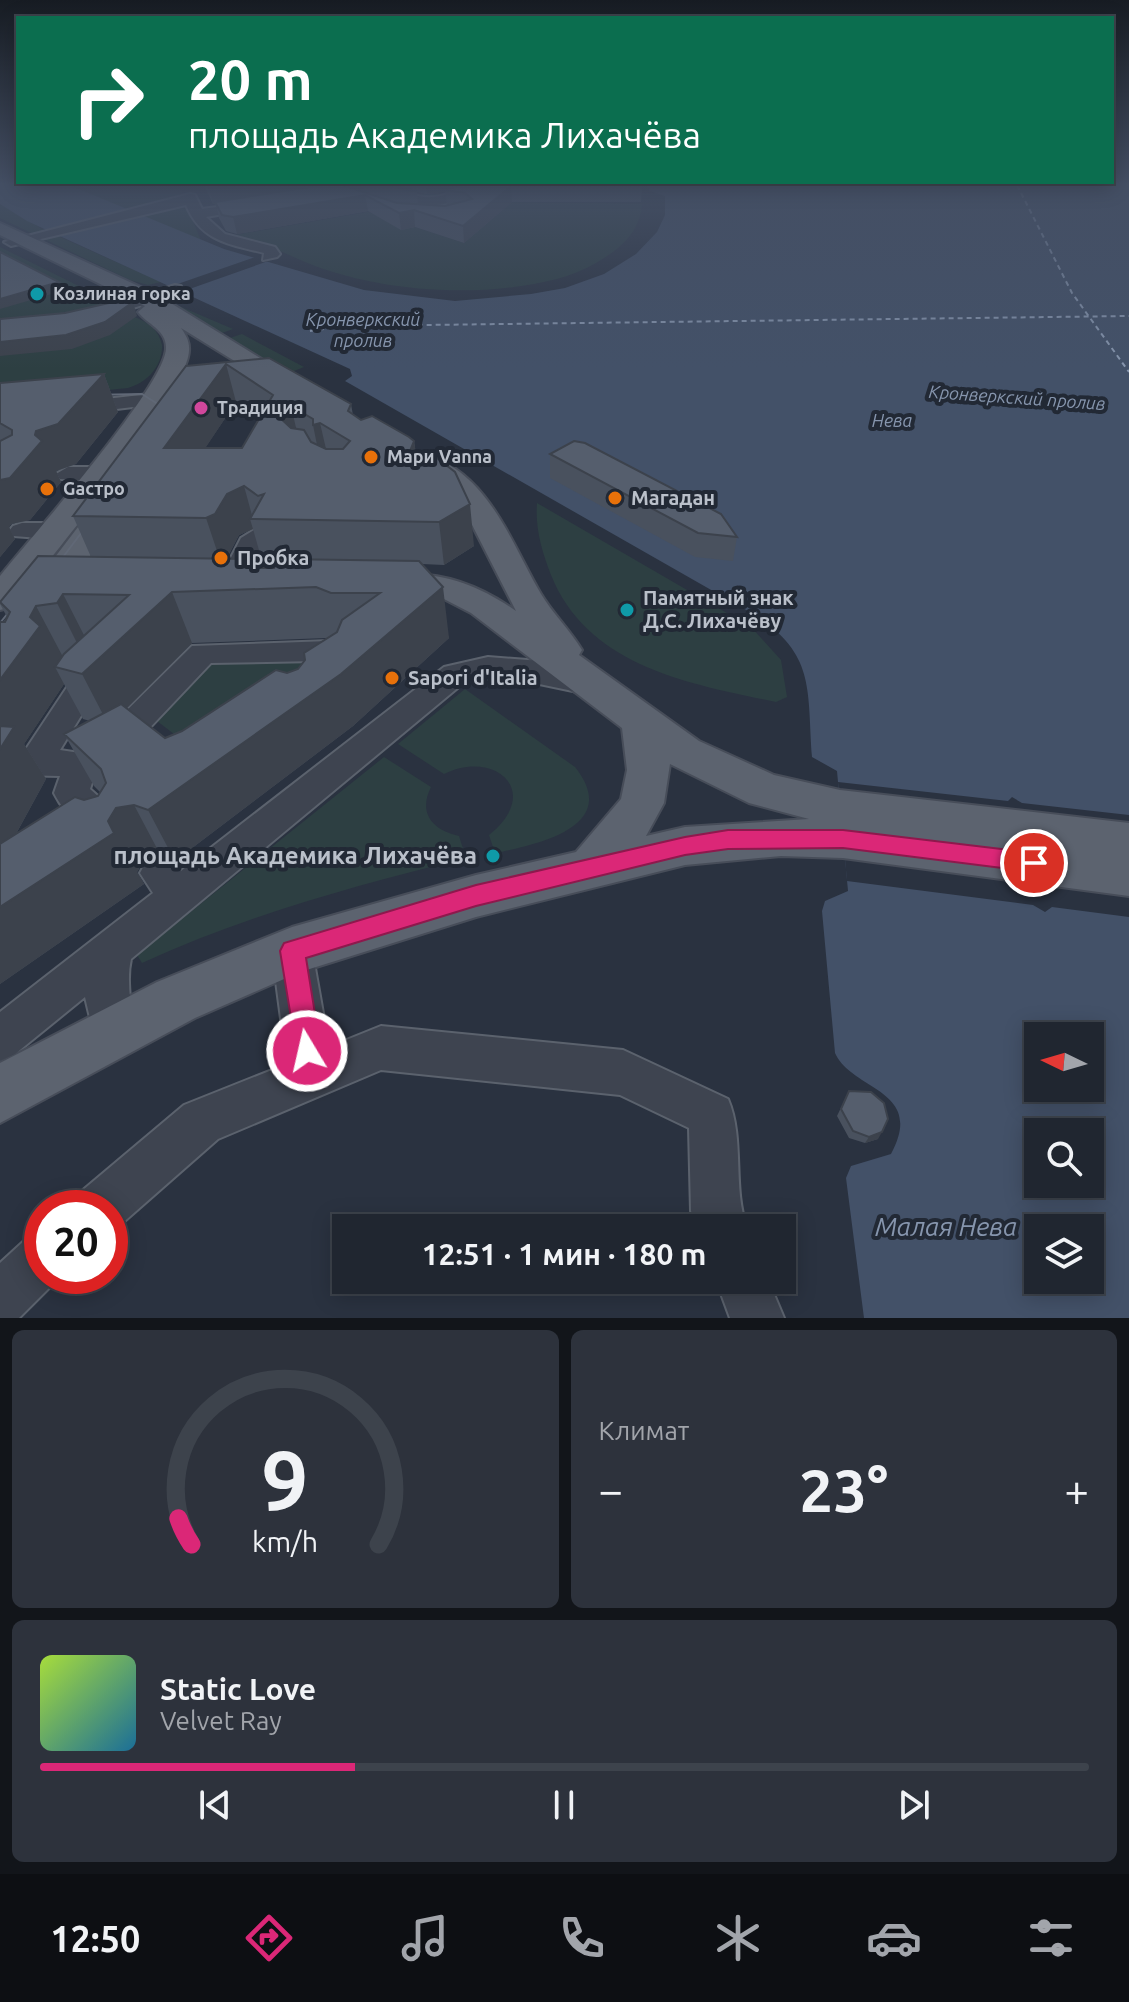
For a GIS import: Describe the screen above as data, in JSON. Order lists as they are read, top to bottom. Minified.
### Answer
{"water":["Кронверкский пролив","Нева","Малая Нева"],"places":["Козлиная горка","Традиция","Мари Vаnnа","Gастро","Магадан","Пробка","Памятный знак Д.С. Лихачёву","Sapori d'Italia","площадь Академика Лихачёва"],"north":"left","page":{"turn":["20 m","площадь Академика Лихачёва"],"limit":"20","trip":"12:51 · 1 мин · 180 m","tile":"Климат","heat":["−","23°","+"],"song":["Static Love","Velvet Ray"],"tabs":"12:50","gauge":["9","km/h"]}}
